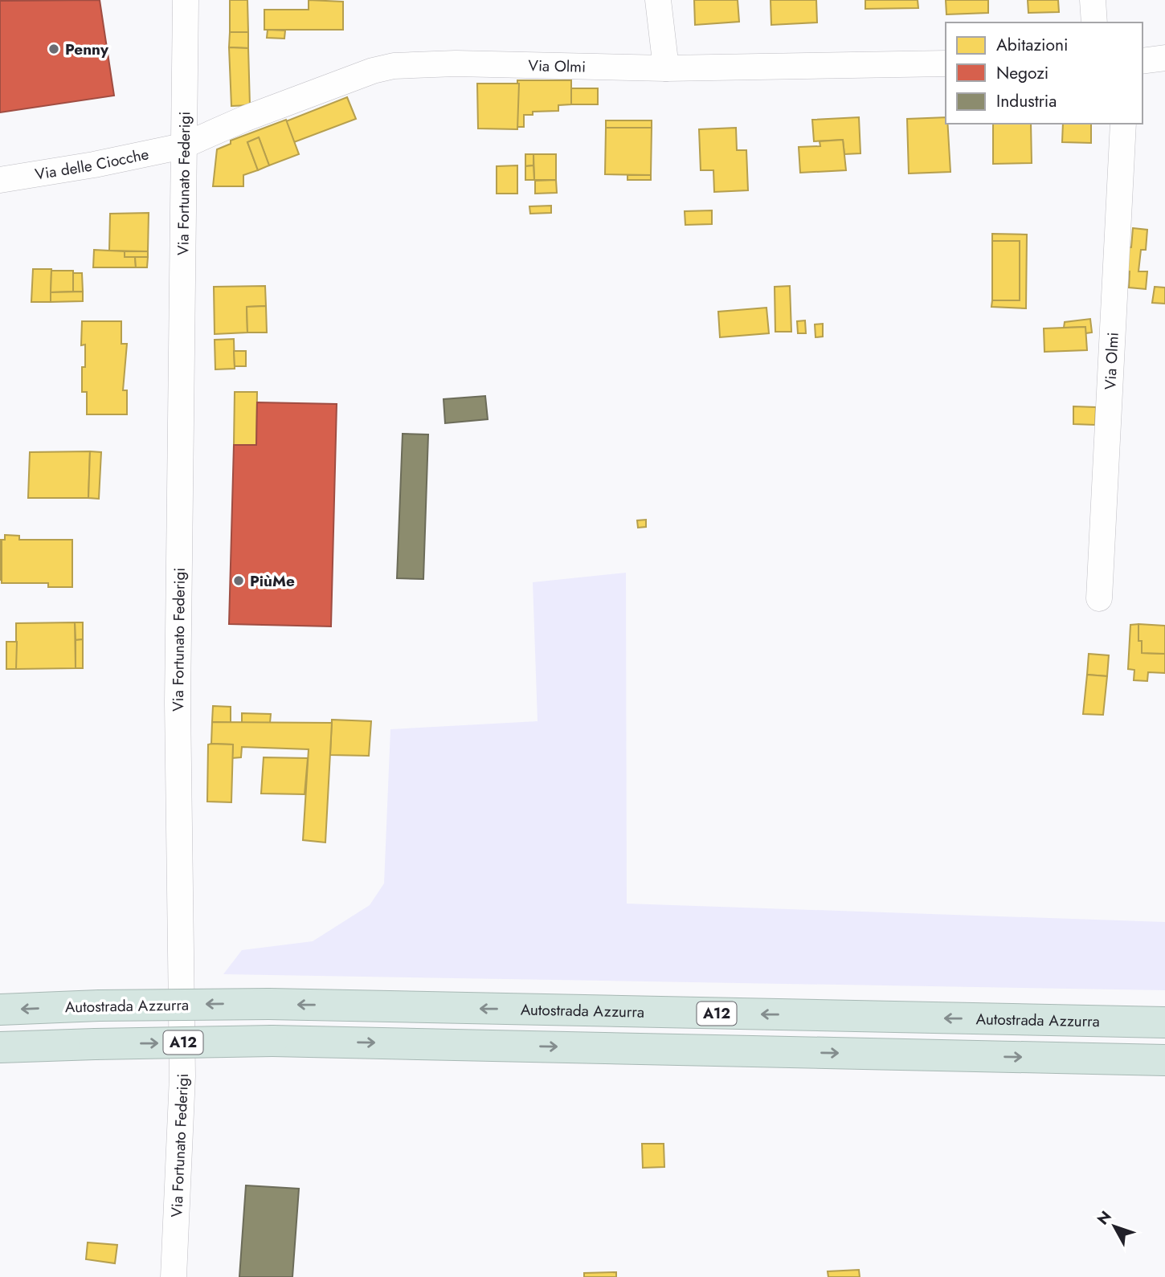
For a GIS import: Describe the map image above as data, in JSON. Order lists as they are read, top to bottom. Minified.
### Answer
{"streets":{"highway":["Autostrada Azzurra","A12"],"street":["Via Olmi","Via delle Ciocche","Via Fortunato Federigi"]},"crossings":[["Via Olmi","Via delle Ciocche"],["Via Olmi","Via Fortunato Federigi"],["Via delle Ciocche","Via Fortunato Federigi"]],"places":["Penny","PiùMe"],"legend":["Abitazioni","Negozi","Industria"],"north":"top left"}
